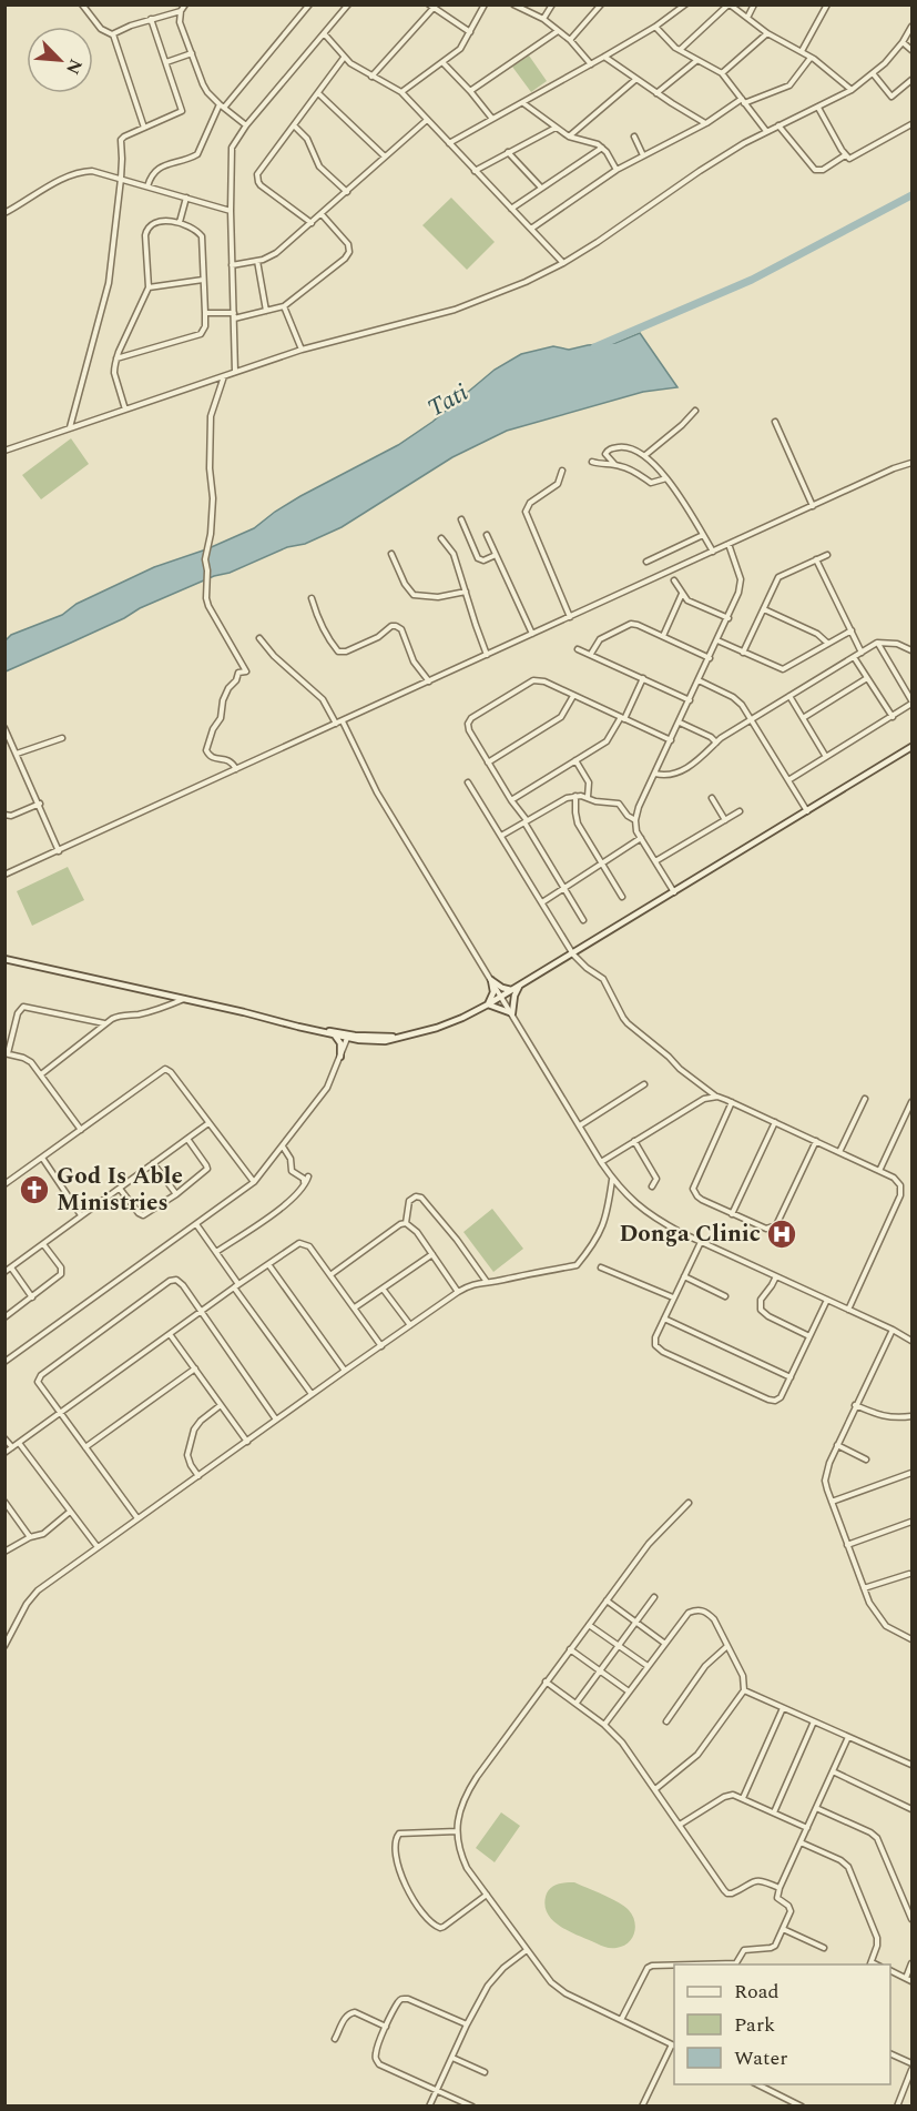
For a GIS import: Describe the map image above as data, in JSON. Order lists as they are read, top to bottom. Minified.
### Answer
{"water":["Tati"],"places":{"church":["God Is Able Ministries"],"hospital":["Donga Clinic"]},"legend":["Road","Park","Water"],"north":"bottom right"}
